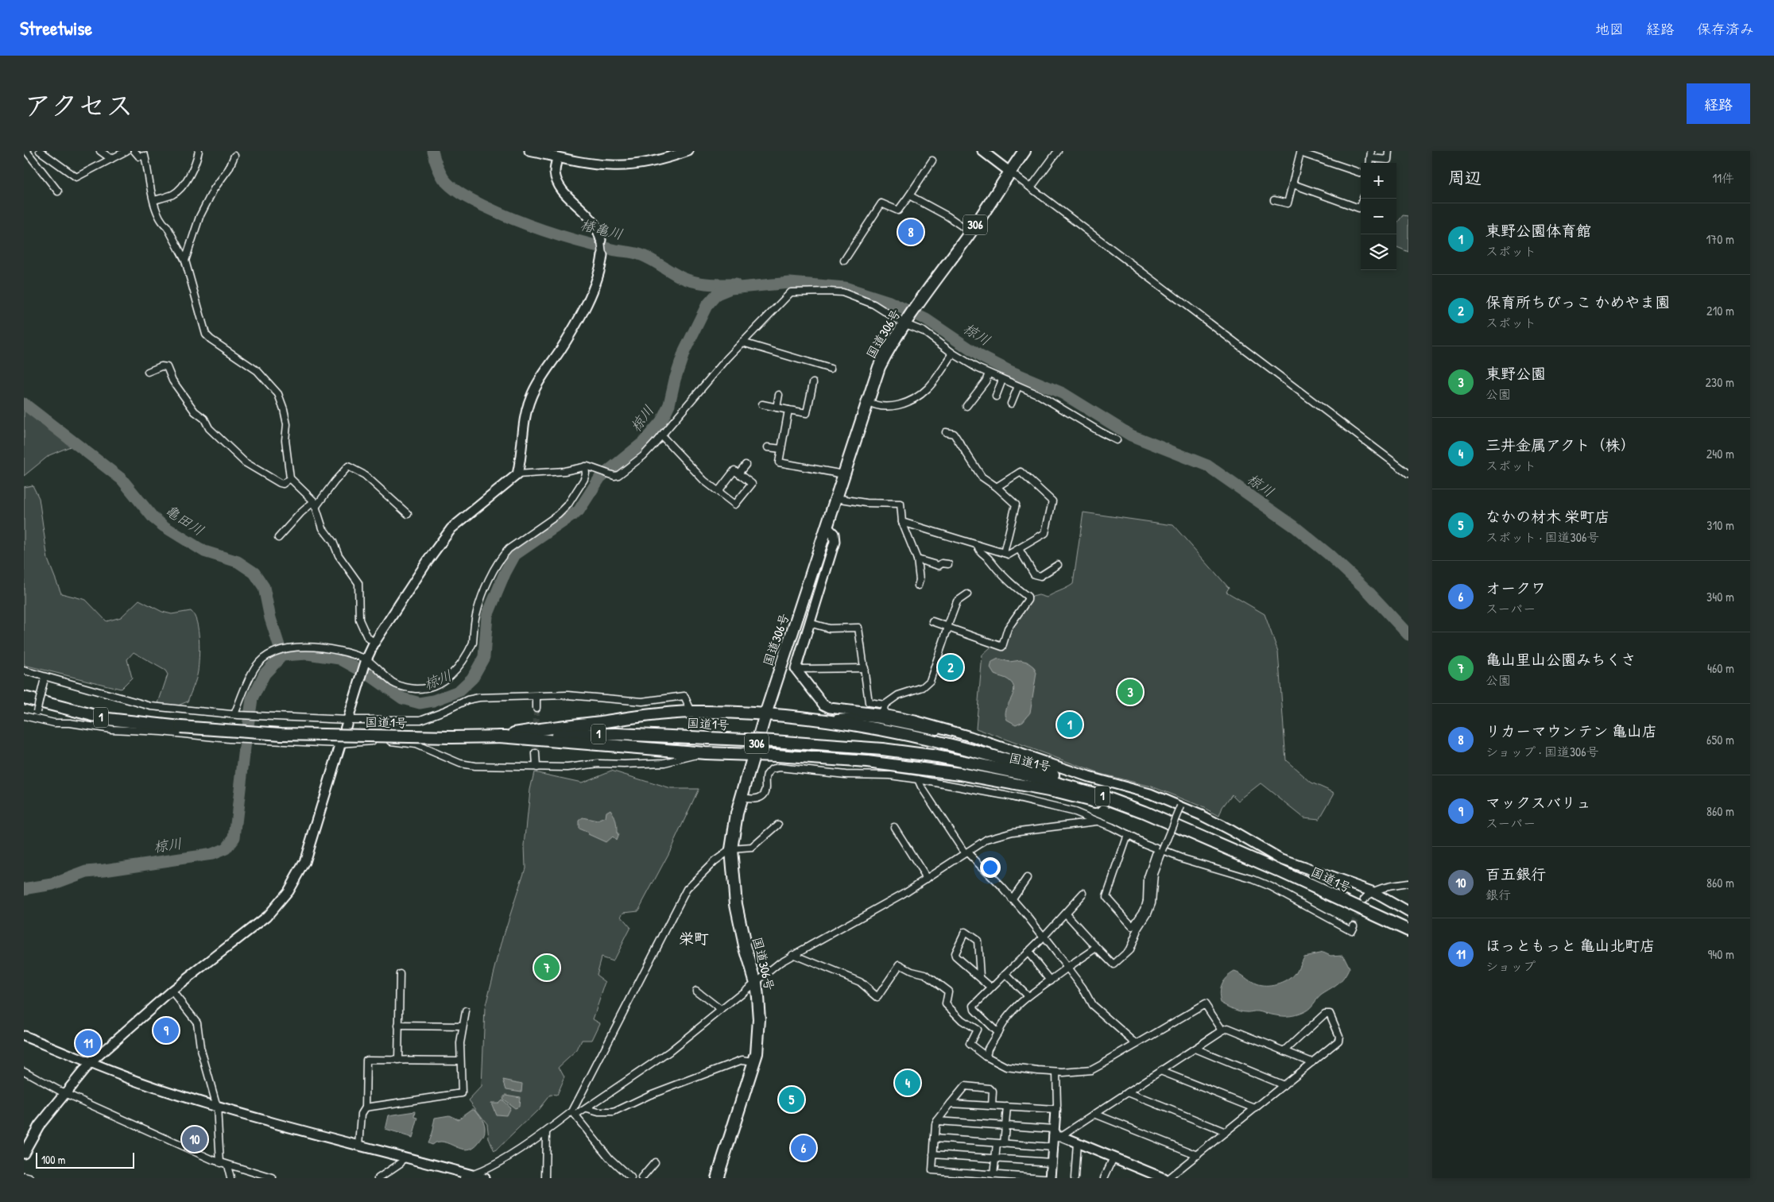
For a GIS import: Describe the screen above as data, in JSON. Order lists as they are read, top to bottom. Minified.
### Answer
{"streets":{"highway":["306","国道306号","1","国道1号"]},"districts":["栄町"],"water":["椿亀川","椋川","亀田川"],"scale_bar":"100 m","page":{"header":"Streetwise","nav":["地図","経路","保存済み"],"title":"アクセス","buttons":"経路","heading":["周辺","11件"],"map_buttons":["+","−"],"list":[{"mark":"1","name":"東野公園体育館","note":"スポット","value":"170 m"},{"mark":"2","name":"保育所ちびっこ かめやま園","note":"スポット","value":"210 m"},{"mark":"3","name":"東野公園","note":"公園","value":"230 m"},{"mark":"4","name":"三井金属アクト（株）","note":"スポット","value":"240 m"},{"mark":"5","name":"なかの材木 栄町店","note":"スポット · 国道306号","value":"310 m"},{"mark":"6","name":"オークワ","note":"スーパー","value":"340 m"},{"mark":"7","name":"亀山里山公園みちくさ","note":"公園","value":"460 m"},{"mark":"8","name":"リカーマウンテン 亀山店","note":"ショップ · 国道306号","value":"650 m"},{"mark":"9","name":"マックスバリュ","note":"スーパー","value":"860 m"},{"mark":"10","name":"百五銀行","note":"銀行","value":"860 m"},{"mark":"11","name":"ほっともっと 亀山北町店","note":"ショップ","value":"940 m"}],"pins":["8","2","3","1","7","9","11","4","5","10","6"],"scale":"100 m"}}
